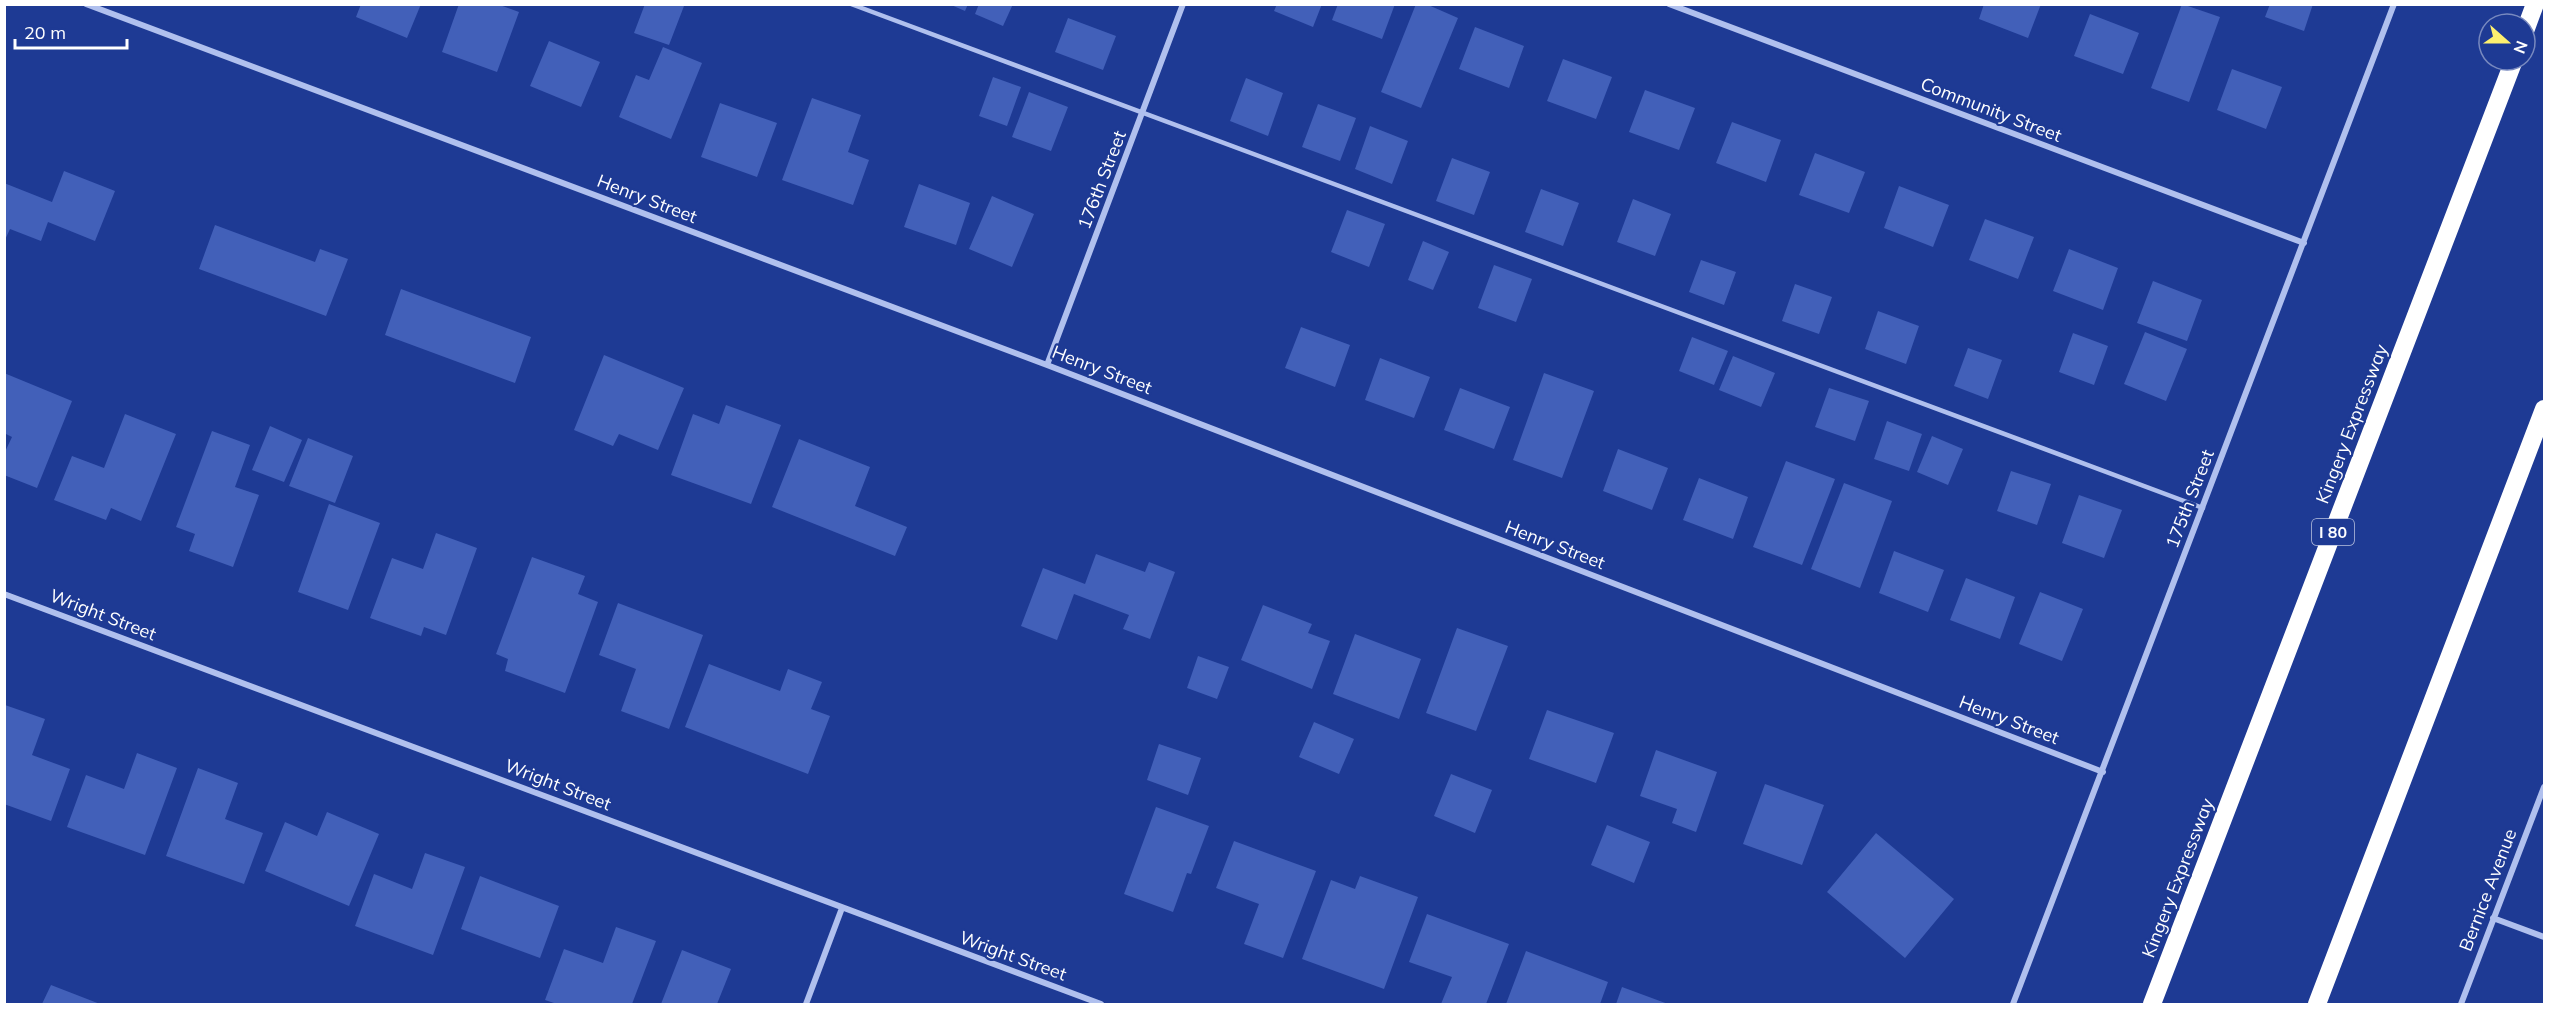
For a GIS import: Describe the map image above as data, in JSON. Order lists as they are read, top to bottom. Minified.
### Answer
{"streets":{"highway":["Kingery Expressway","I 80"],"street":["Community Street","176th Street","Henry Street","175th Street","Wright Street","Bernice Avenue"]},"crossings":[["Community Street","175th Street"],["176th Street","Henry Street"],["Henry Street","175th Street"]],"scale_bar":"20 m","north":"right"}
